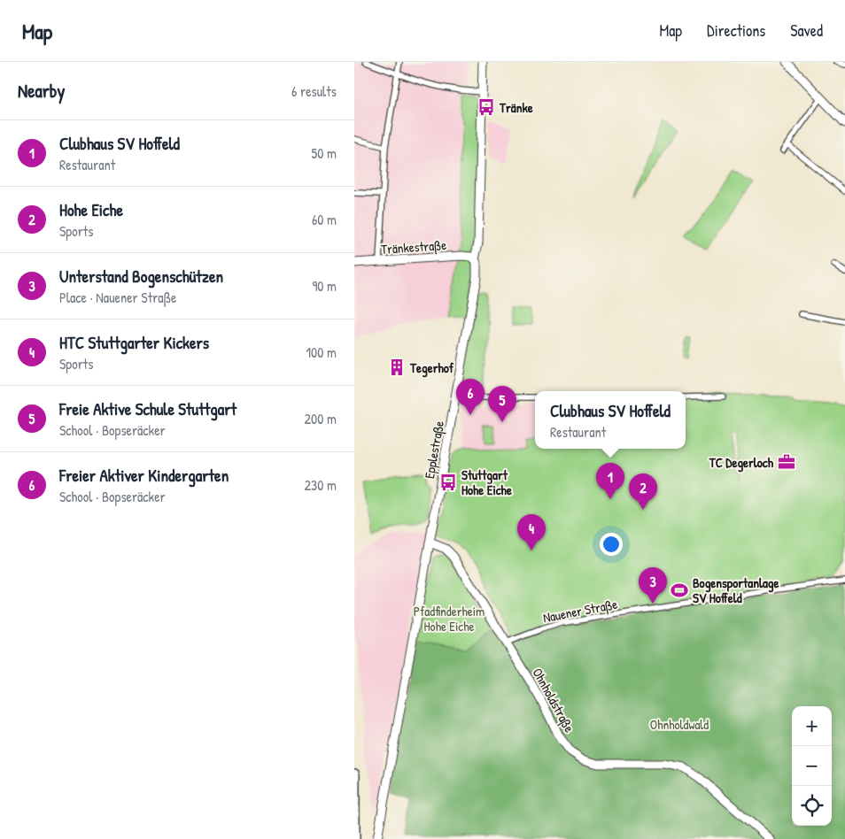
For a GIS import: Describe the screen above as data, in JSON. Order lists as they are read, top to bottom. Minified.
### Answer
{"streets":{"main road":["Tränkestraße","Epplestraße","Ohnholdstraße"],"street":["Nauener Straße"]},"crossings":[["Tränkestraße","Epplestraße"],["Epplestraße","Ohnholdstraße"],["Nauener Straße","Ohnholdstraße"]],"parks":["Pfadfinderheim Hohe Eiche","Ohnholdwald"],"places":{"bus stop":["Tränke","Stuttgart Hohe Eiche"],"building":["Tegerhof"],"office":["TC Degerloch"],"sports":["Bogensportanlage SV Hoffeld"]},"page":{"header":"Map","nav":["Map","Directions","Saved"],"heading":["Nearby","6 results"],"list":[{"mark":"1","name":"Clubhaus SV Hoffeld","note":"Restaurant","value":"50 m"},{"mark":"2","name":"Hohe Eiche","note":"Sports","value":"60 m"},{"mark":"3","name":"Unterstand Bogenschützen","note":"Place · Nauener Straße","value":"90 m"},{"mark":"4","name":"HTC Stuttgarter Kickers","note":"Sports","value":"100 m"},{"mark":"5","name":"Freie Aktive Schule Stuttgart","note":"School · Bopseräcker","value":"200 m"},{"mark":"6","name":"Freier Aktiver Kindergarten","note":"School · Bopseräcker","value":"230 m"}],"pins":["6","5","1","2","4","3"],"popup":["Clubhaus SV Hoffeld","Restaurant"],"map_buttons":["+","−"]}}
